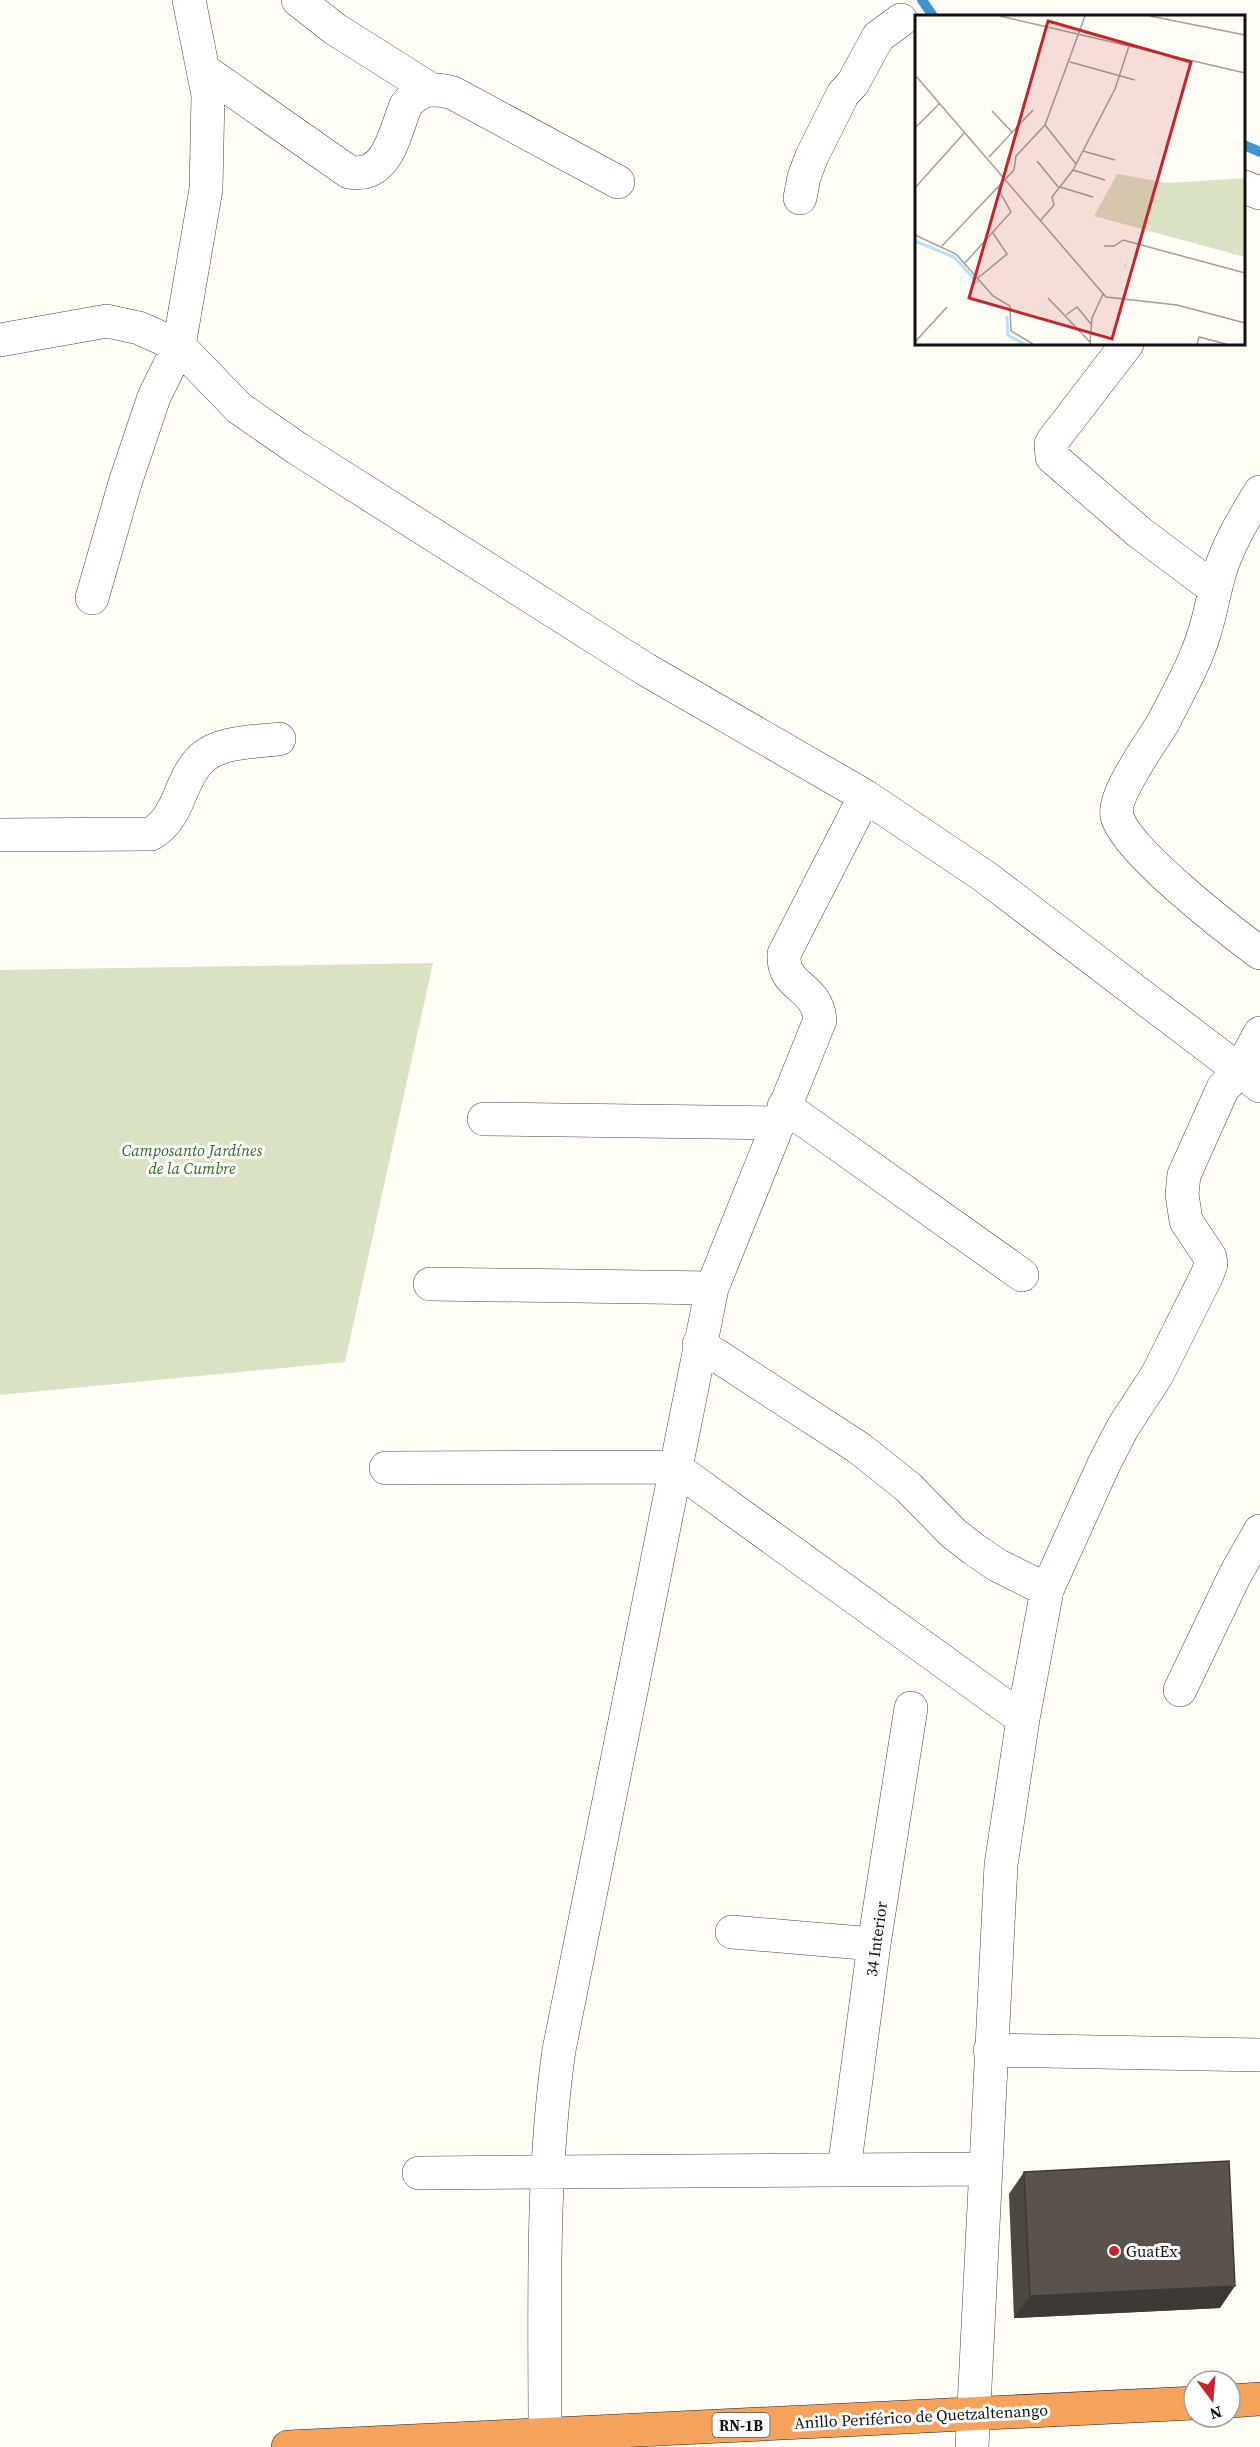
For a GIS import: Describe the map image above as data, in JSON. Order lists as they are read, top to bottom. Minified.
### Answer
{"streets":{"highway":["Anillo Periférico de Quetzaltenango","RN-1B"],"street":["34 Interior"]},"parks":["Camposanto Jardínes de la Cumbre"],"places":["GuatEx"],"north":"bottom"}
